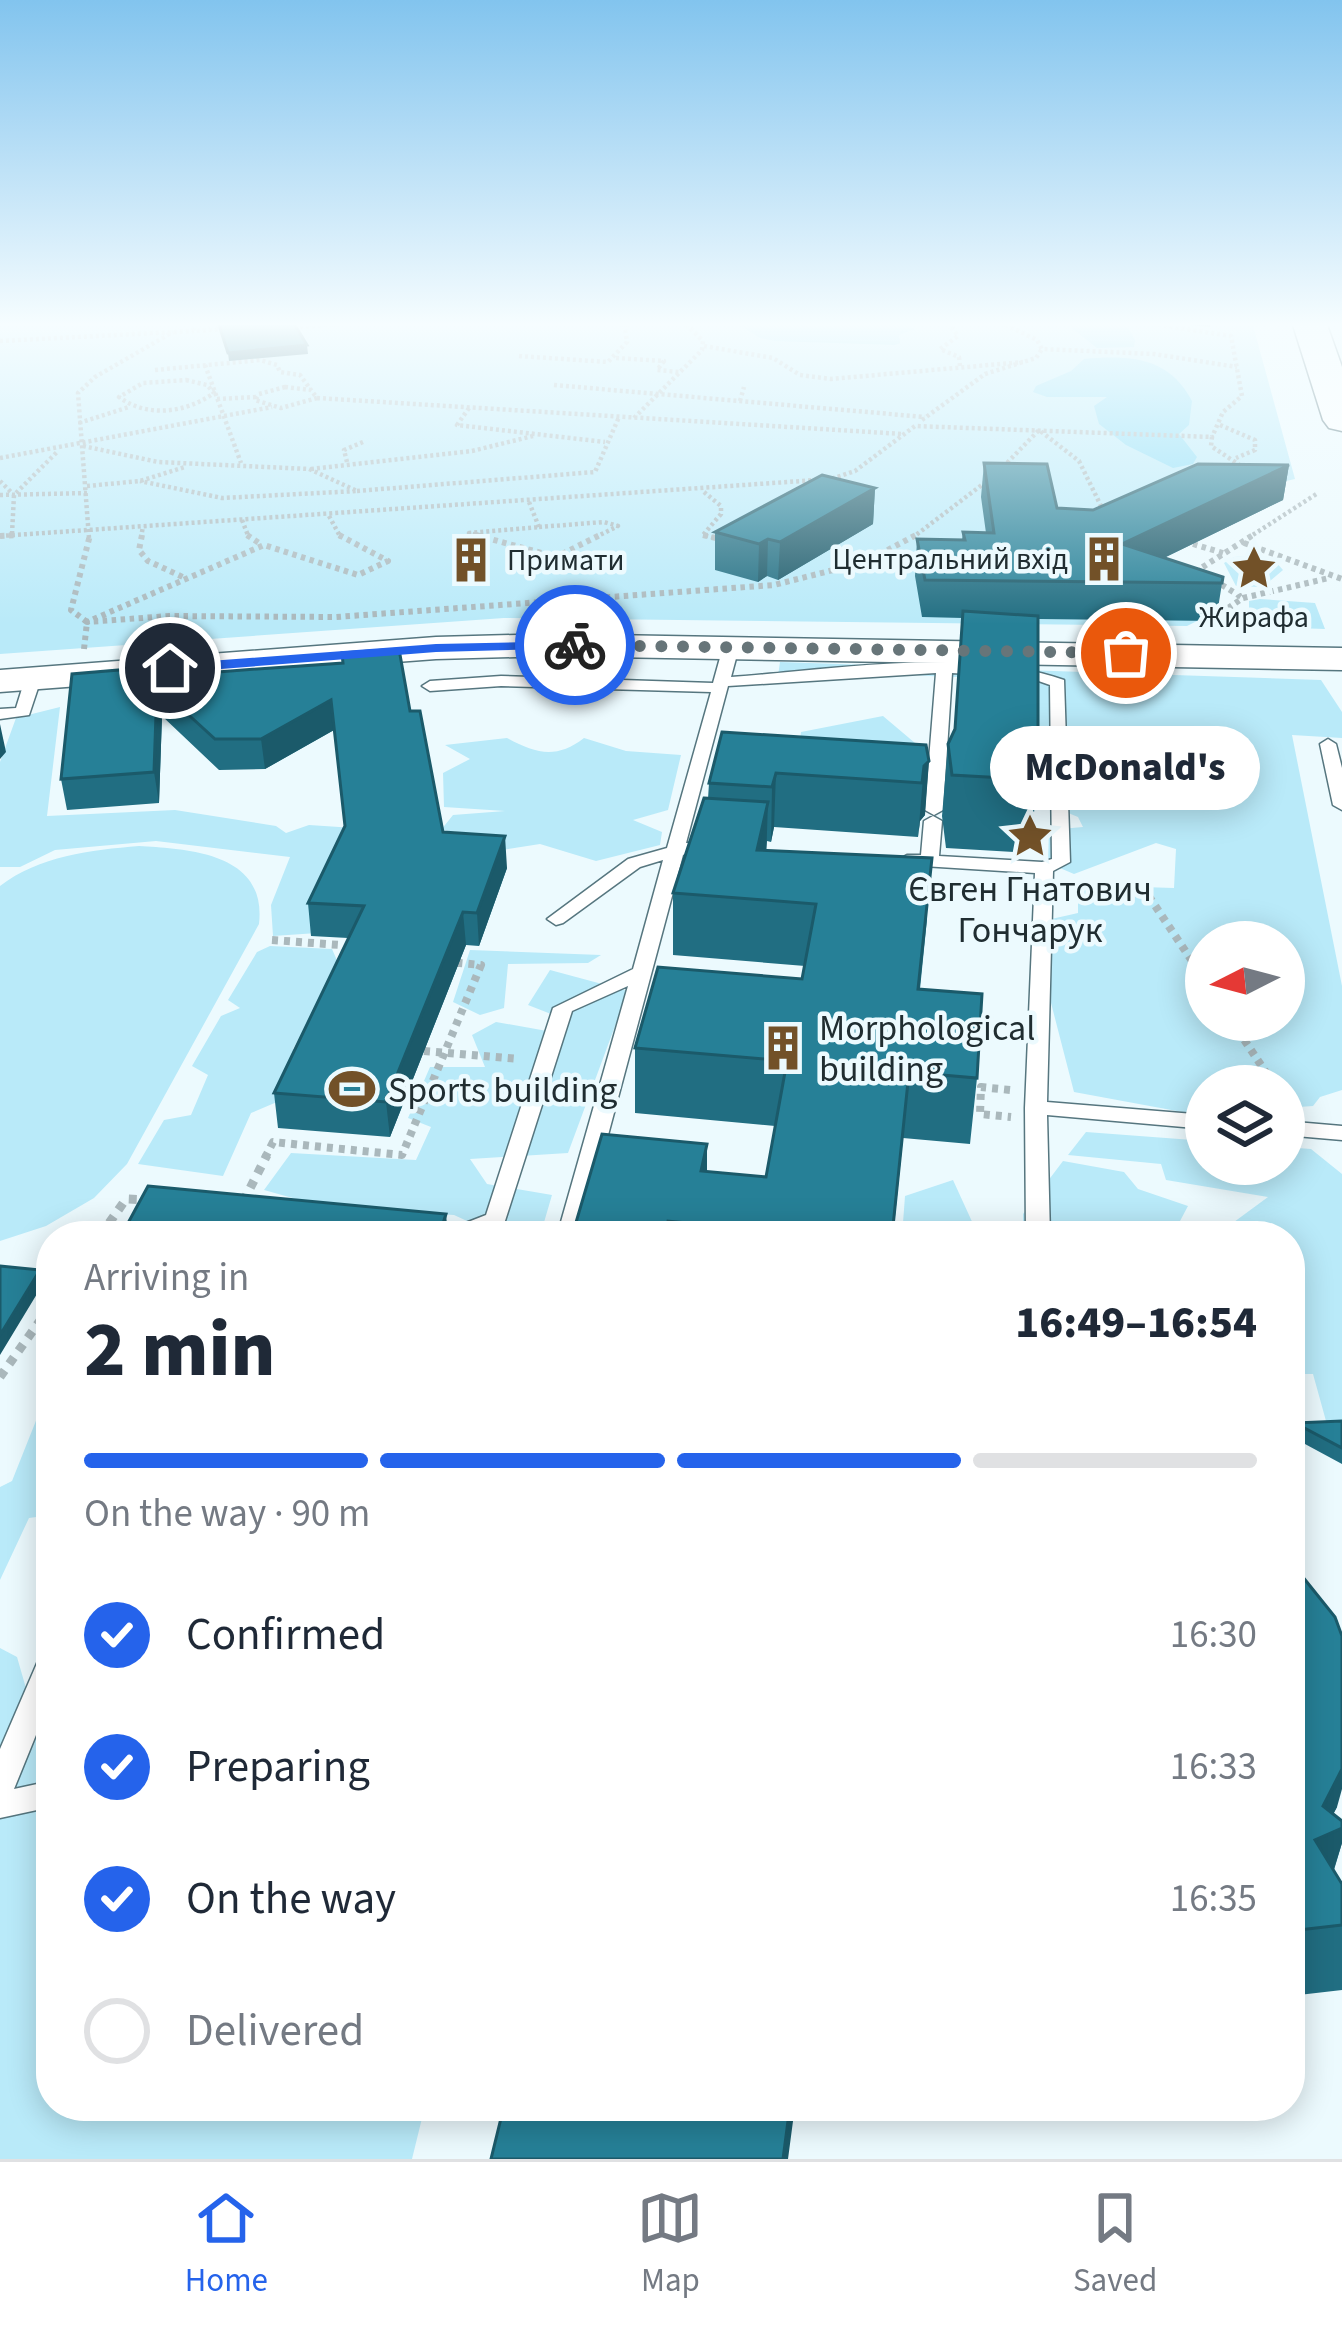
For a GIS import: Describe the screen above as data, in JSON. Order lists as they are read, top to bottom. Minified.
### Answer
{"places":{"building":["Центральний вхід","Примати","Morphological building"],"place":["Жирафа","Євген Гнатович Гончарук"],"other":["McDonald's"],"sports":["Sports building"]},"north":"left","page":{"bubble":"McDonald's","heading":["2 min","Arriving in","16:49–16:54"],"bar":"On the way · 90 m","list":[["Confirmed","16:30"],["Preparing","16:33"],["On the way","16:35"],"Delivered"],"tabs":["Home","Map","Saved"]}}
